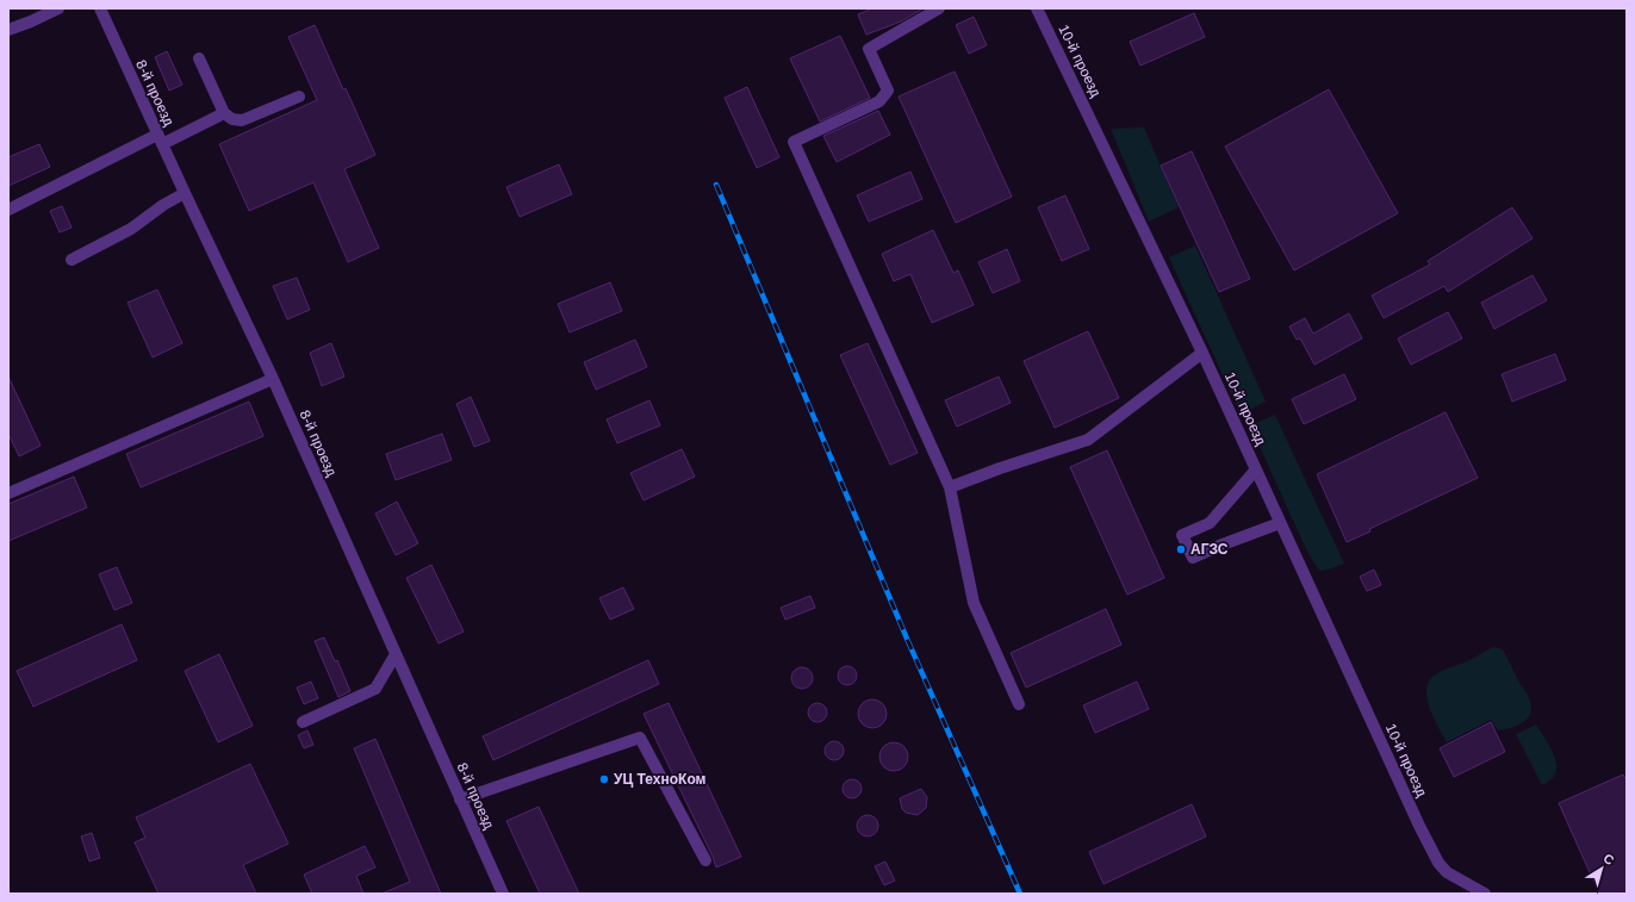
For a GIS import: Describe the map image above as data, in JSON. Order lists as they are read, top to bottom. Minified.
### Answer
{"streets":{"street":["10-й проезд","8-й проезд"]},"places":["АГЗС","УЦ ТехноКом"],"north":"top right"}
